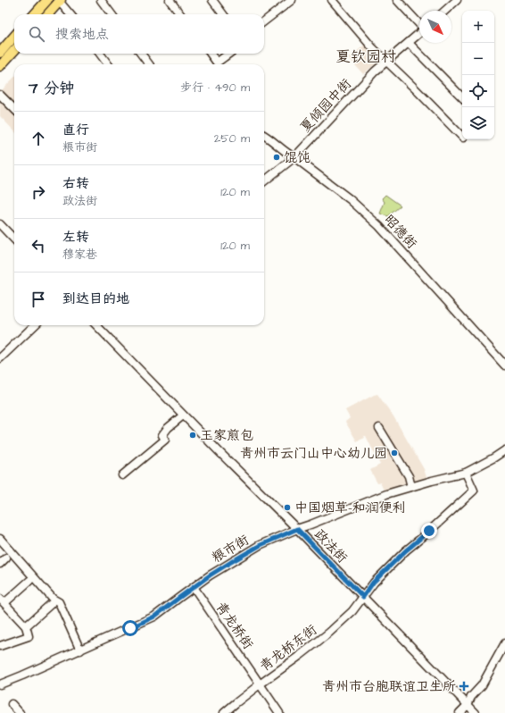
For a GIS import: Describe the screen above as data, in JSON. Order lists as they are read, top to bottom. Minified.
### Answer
{"streets":{"street":["夏倾园中街","昭德街","政法街","粮市街","青龙桥街","青龙桥东街"]},"crossings":[["夏倾园中街","昭德街"],["政法街","粮市街"],["政法街","青龙桥东街"],["粮市街","青龙桥街"],["粮市街","青龙桥东街"],["青龙桥街","青龙桥东街"]],"districts":["夏钦园村"],"places":{"other":["馄饨","王家煎包","青州市云门山中心幼儿园","中国烟草-和润便利"],"health":["青州市台胞联谊卫生所"]},"north":"bottom right","page":{"map_buttons":["+","−"],"search":"搜索地点","heading":["7 分钟","步行 · 490 m"],"list":[["直行","粮市街","250 m"],["右转","政法街","120 m"],["左转","穆家巷","120 m"],"到达目的地"]}}
